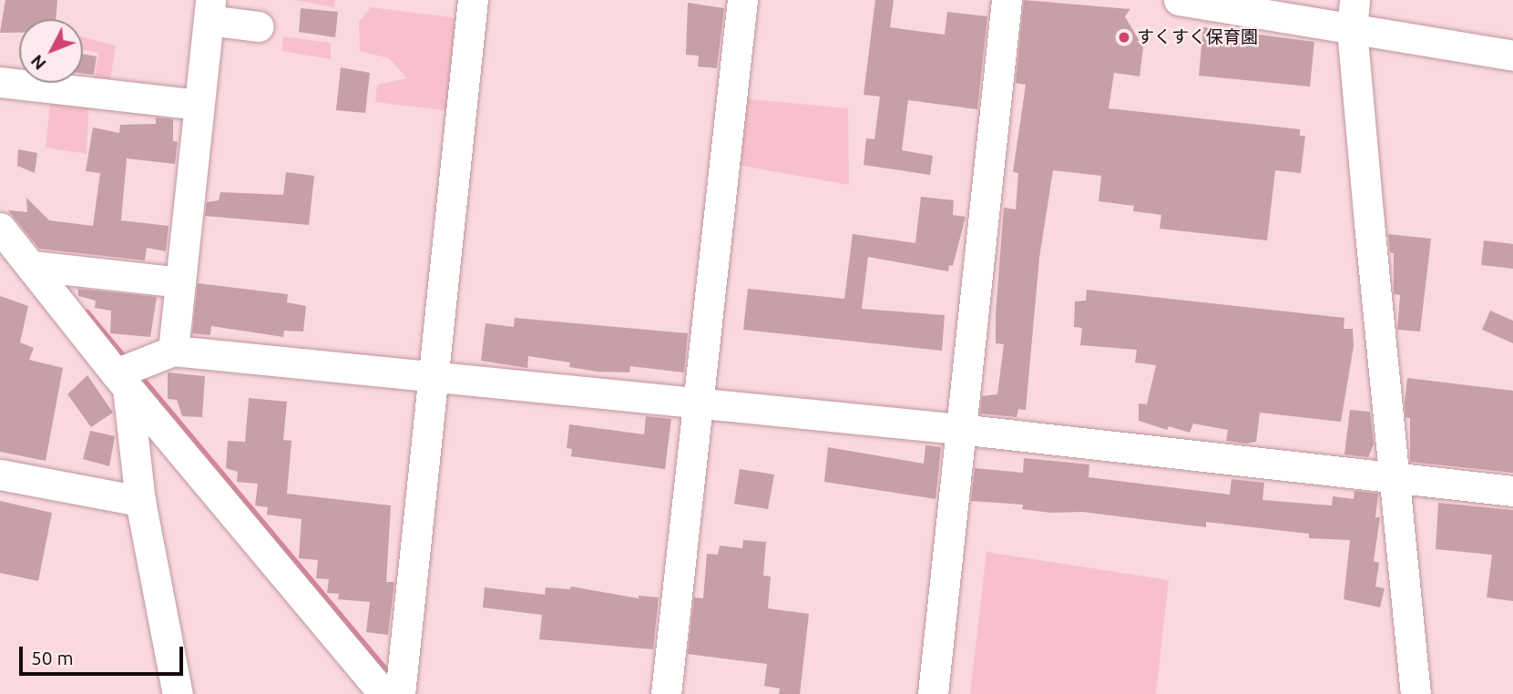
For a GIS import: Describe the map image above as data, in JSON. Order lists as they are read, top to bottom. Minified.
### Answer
{"places":["すくすく保育園"],"scale_bar":"50 m","north":"bottom left"}
